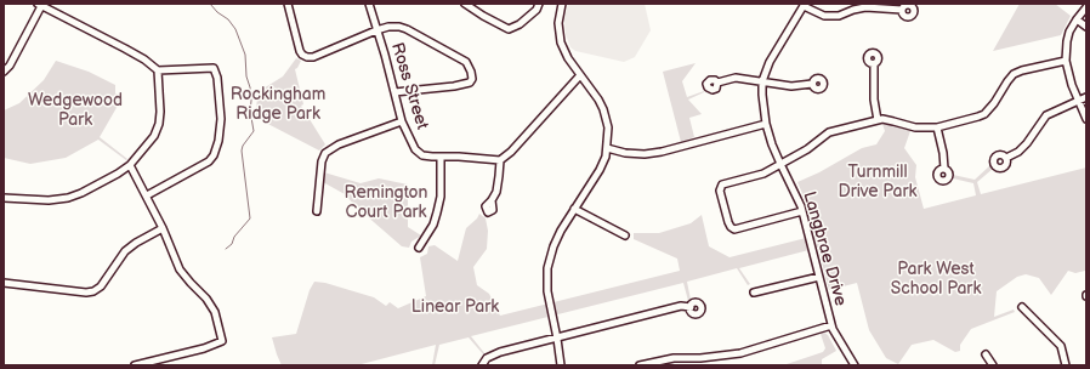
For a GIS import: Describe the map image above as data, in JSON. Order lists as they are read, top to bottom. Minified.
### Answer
{"streets":{"street":["Ross Street","Langbrae Drive"]},"parks":["Rockingham Ridge Park","Wedgewood Park","Turnmill Drive Park","Remington Court Park","Park West School Park","Linear Park"]}
